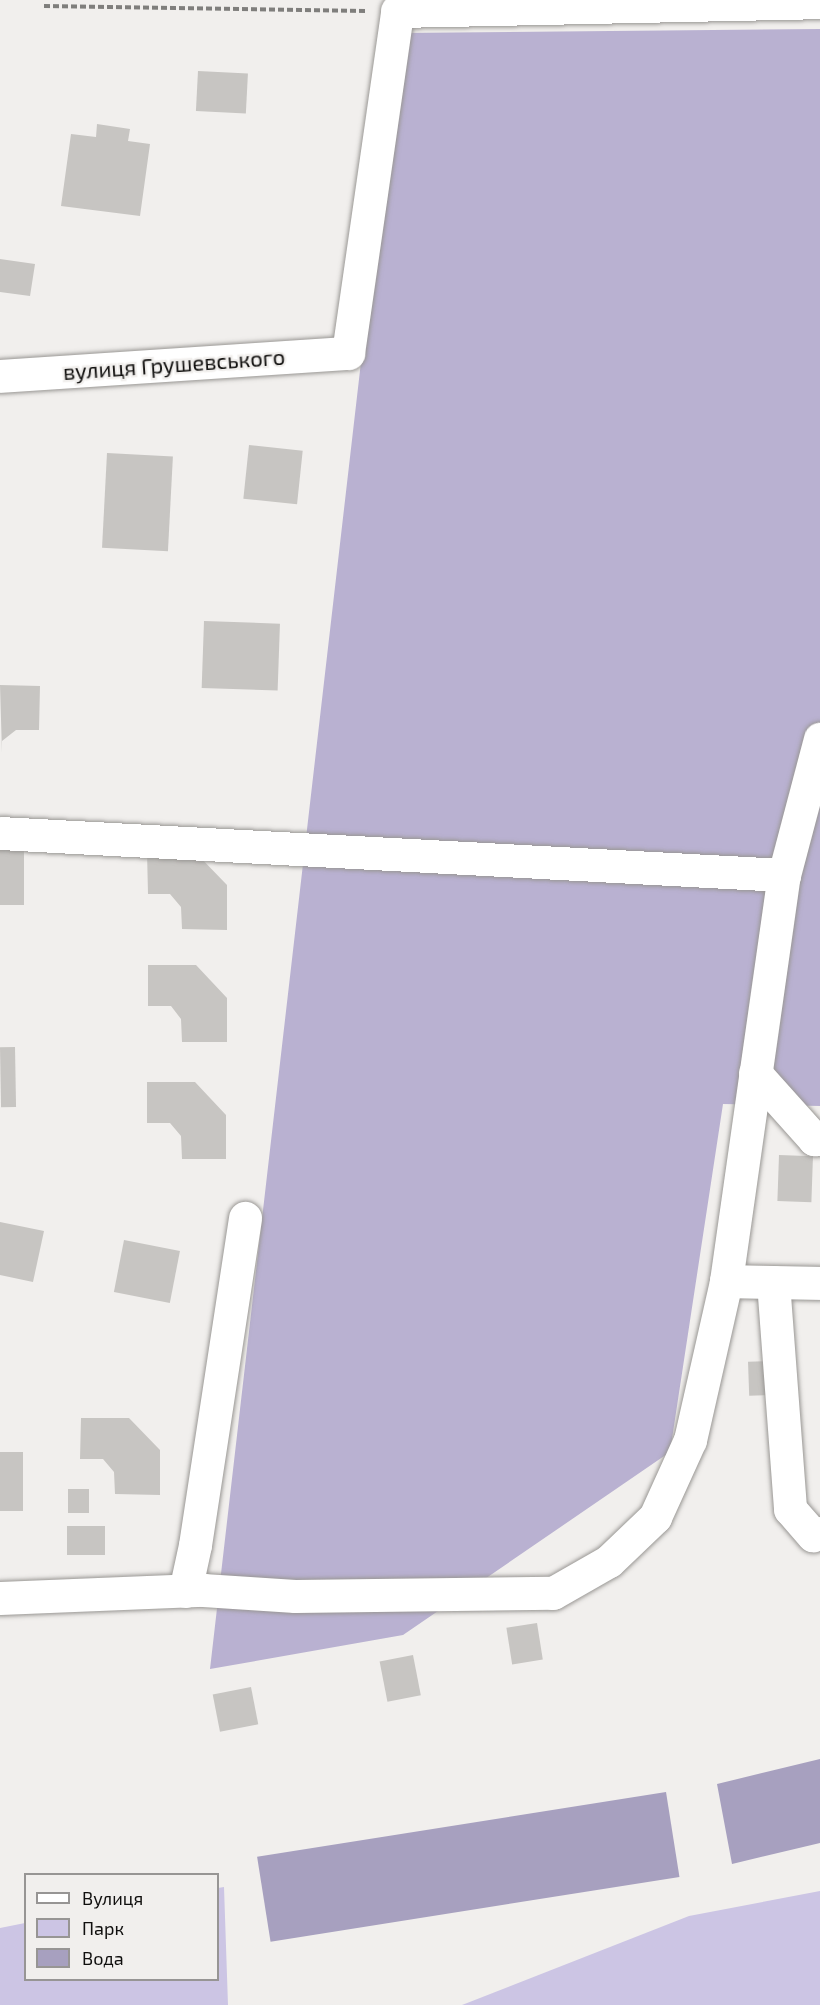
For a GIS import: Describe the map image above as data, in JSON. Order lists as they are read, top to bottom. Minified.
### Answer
{"streets":{"street":["вулиця Грушевського"]},"legend":["Вулиця","Парк","Вода"]}
